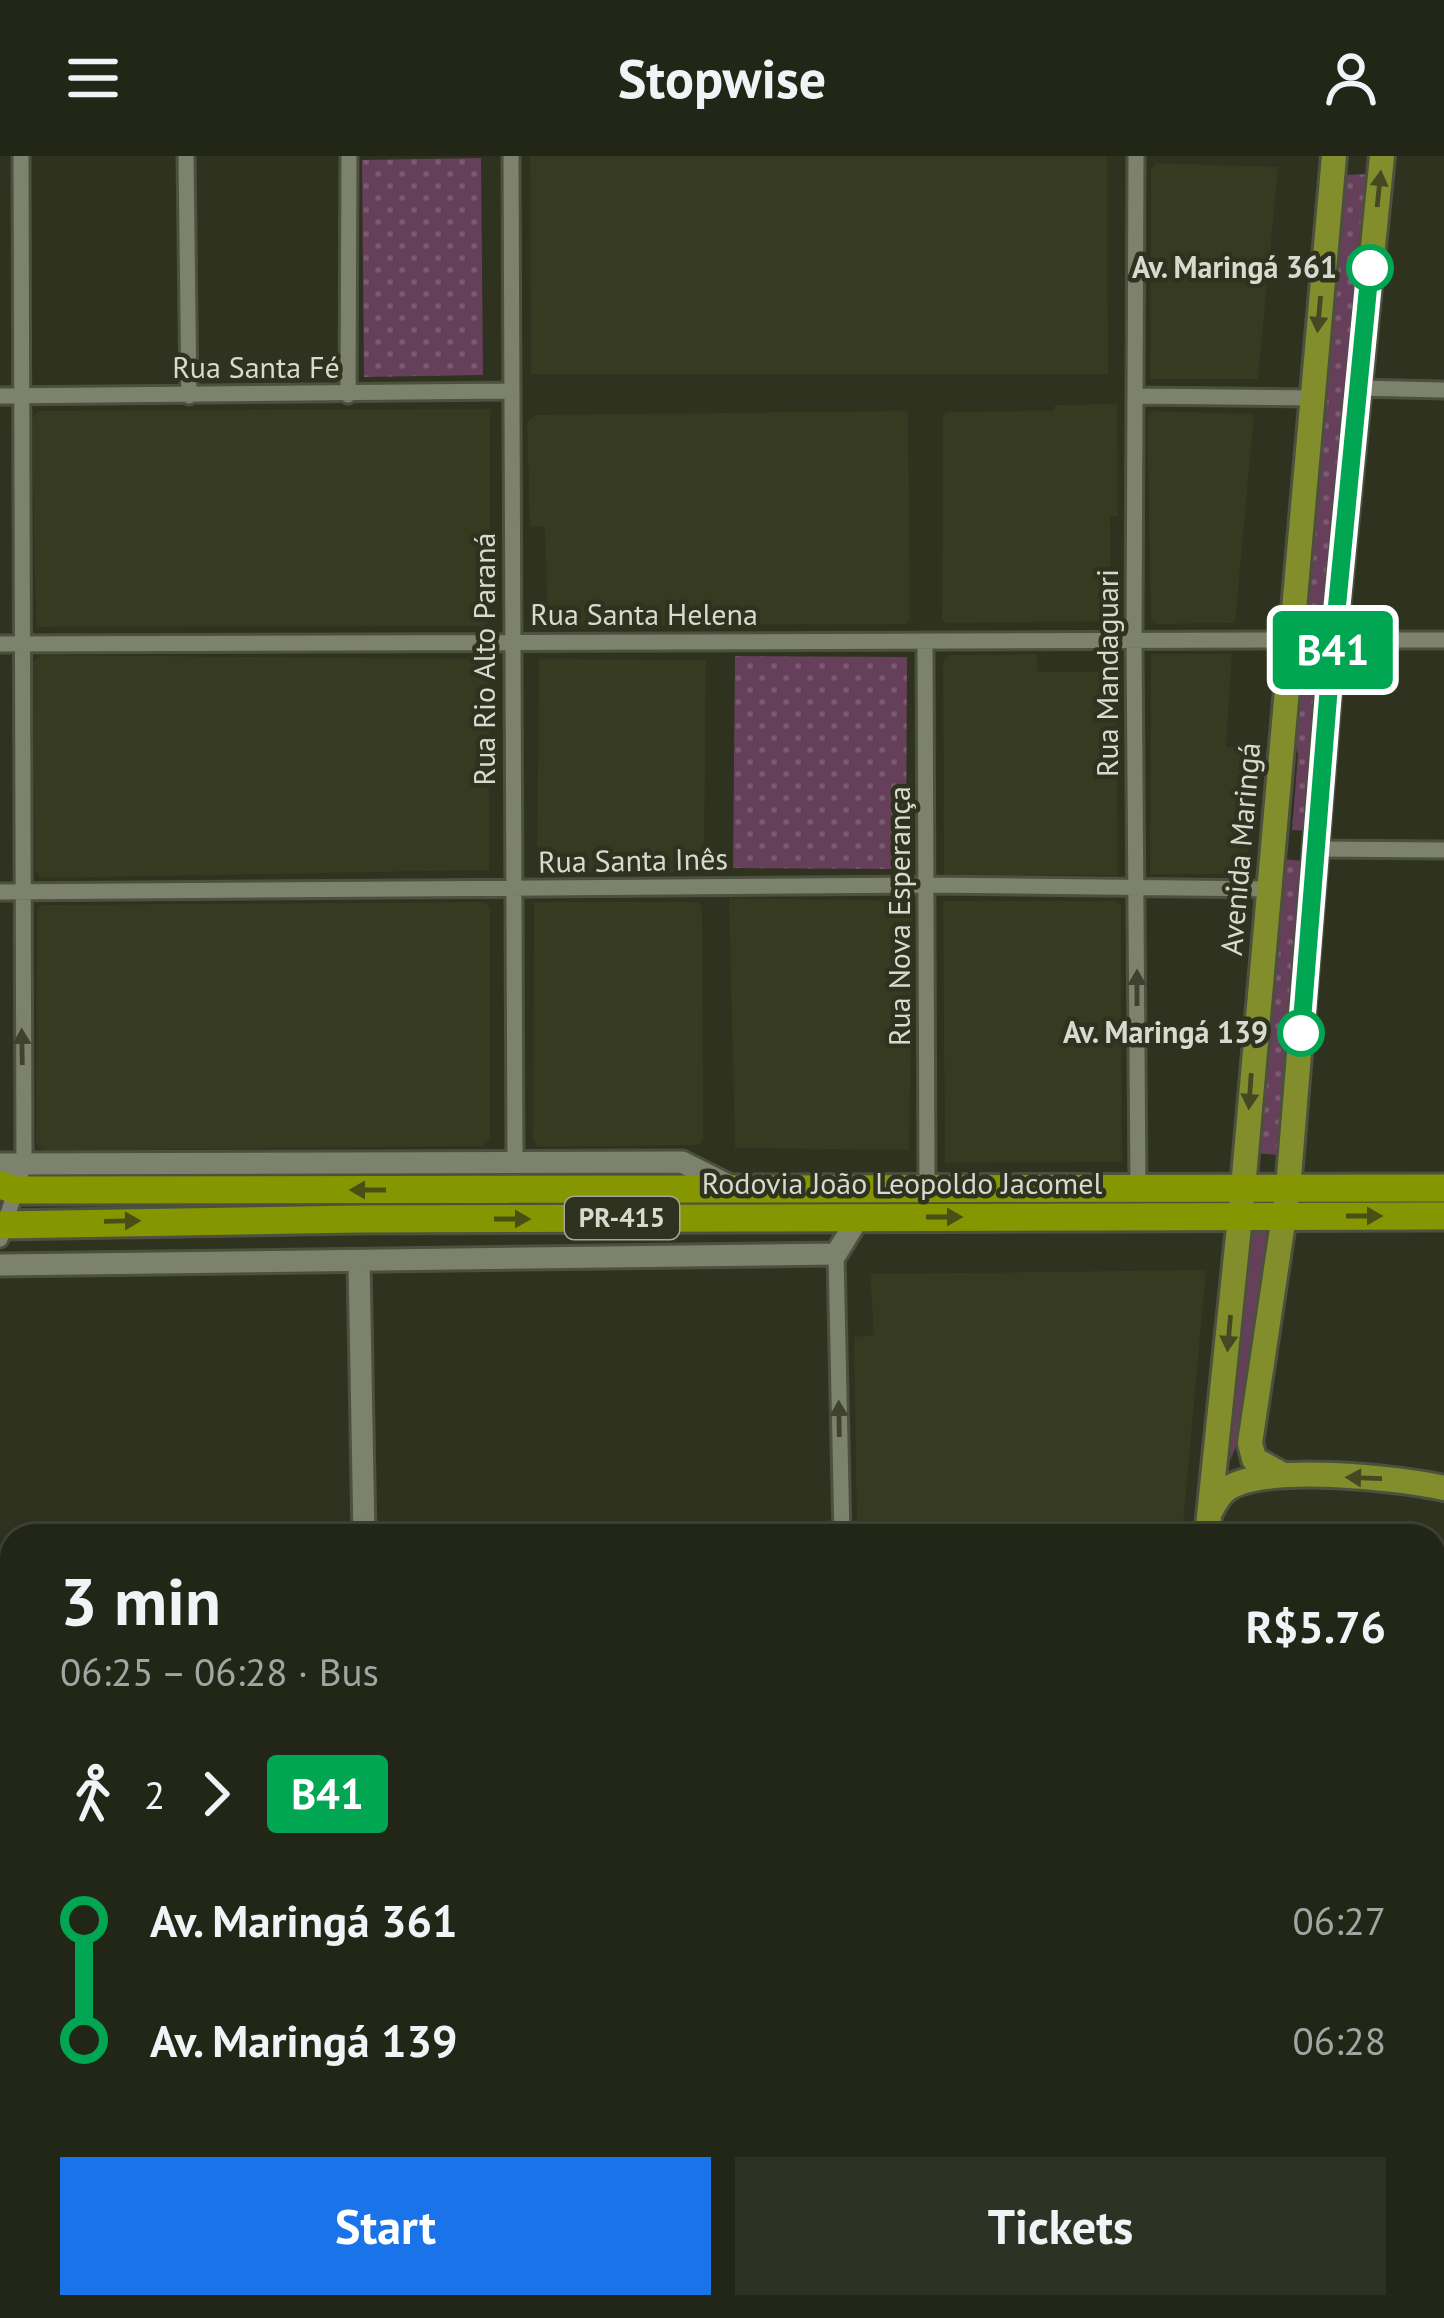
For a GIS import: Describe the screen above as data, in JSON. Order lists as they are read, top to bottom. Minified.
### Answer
{"streets":{"highway":["Rodovia João Leopoldo Jacomel","PR-415"],"main road":["Avenida Maringá"],"street":["Rua Santa Fé","Rua Santa Helena","Rua Rio Alto Paraná","Rua Mandaguari","Rua Santa Inês","Rua Nova Esperança"]},"crossings":[["Rua Santa Fé","Rua Rio Alto Paraná"],["Rua Santa Helena","Rua Rio Alto Paraná"],["Rua Santa Helena","Rua Mandaguari"],["Rua Santa Helena","Avenida Maringá"],["Rua Santa Helena","Rua Nova Esperança"],["Rua Rio Alto Paraná","Rua Santa Inês"],["Rua Rio Alto Paraná","Rodovia João Leopoldo Jacomel"],["Rua Mandaguari","Rua Santa Inês"],["Rua Mandaguari","Rodovia João Leopoldo Jacomel"],["Avenida Maringá","Rua Santa Inês"],["Avenida Maringá","Rodovia João Leopoldo Jacomel"],["Rua Santa Inês","Rua Nova Esperança"],["Rua Nova Esperança","Rodovia João Leopoldo Jacomel"]],"places":["Av. Maringá 361","Av. Maringá 139"],"lines":["bus line B41"],"page":{"header":"Stopwise","on_map":"B41","heading":["3 min","06:25 – 06:28 · Bus","R$5.76"],"legs":["2","B41"],"list":[{"name":"Av. Maringá 361","value":"06:27"},{"name":"Av. Maringá 139","value":"06:28"}],"buttons":["Start","Tickets"]}}
